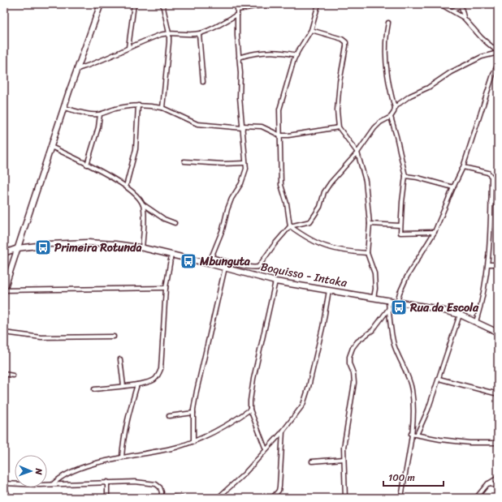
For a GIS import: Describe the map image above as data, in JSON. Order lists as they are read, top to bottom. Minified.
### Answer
{"streets":{"street":["Boquisso - Intaka"]},"places":{"bus stop":["Primeira Rotunda","Mbunguta","Rua da Escola"]},"scale_bar":"100 m","north":"right"}
